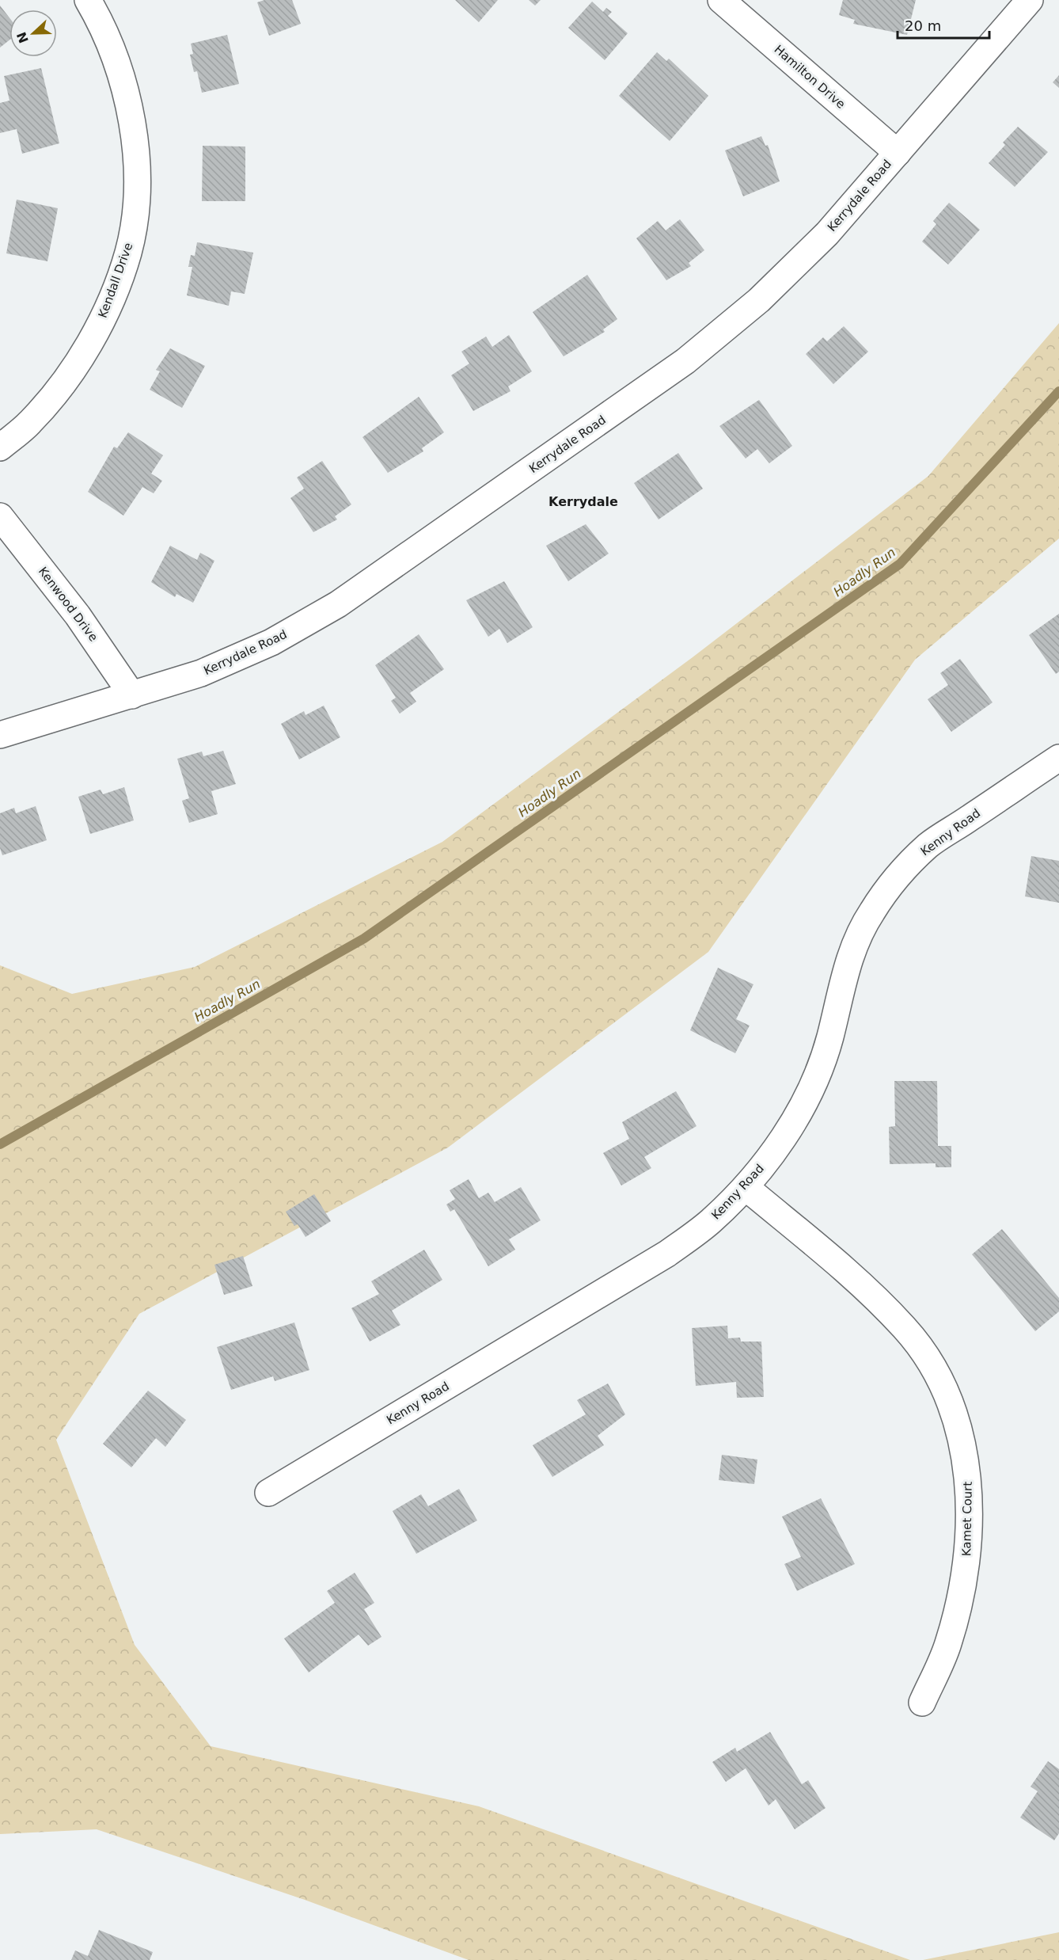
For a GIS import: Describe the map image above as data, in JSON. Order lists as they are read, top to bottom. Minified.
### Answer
{"streets":{"street":["Hamilton Drive","Kerrydale Road","Kendall Drive","Kenwood Drive","Kenny Road","Kamet Court"]},"crossings":[["Hamilton Drive","Kerrydale Road"],["Kerrydale Road","Kenwood Drive"],["Kenny Road","Kamet Court"]],"districts":["Kerrydale"],"water":["Hoadly Run"],"scale_bar":"20 m","north":"left"}
